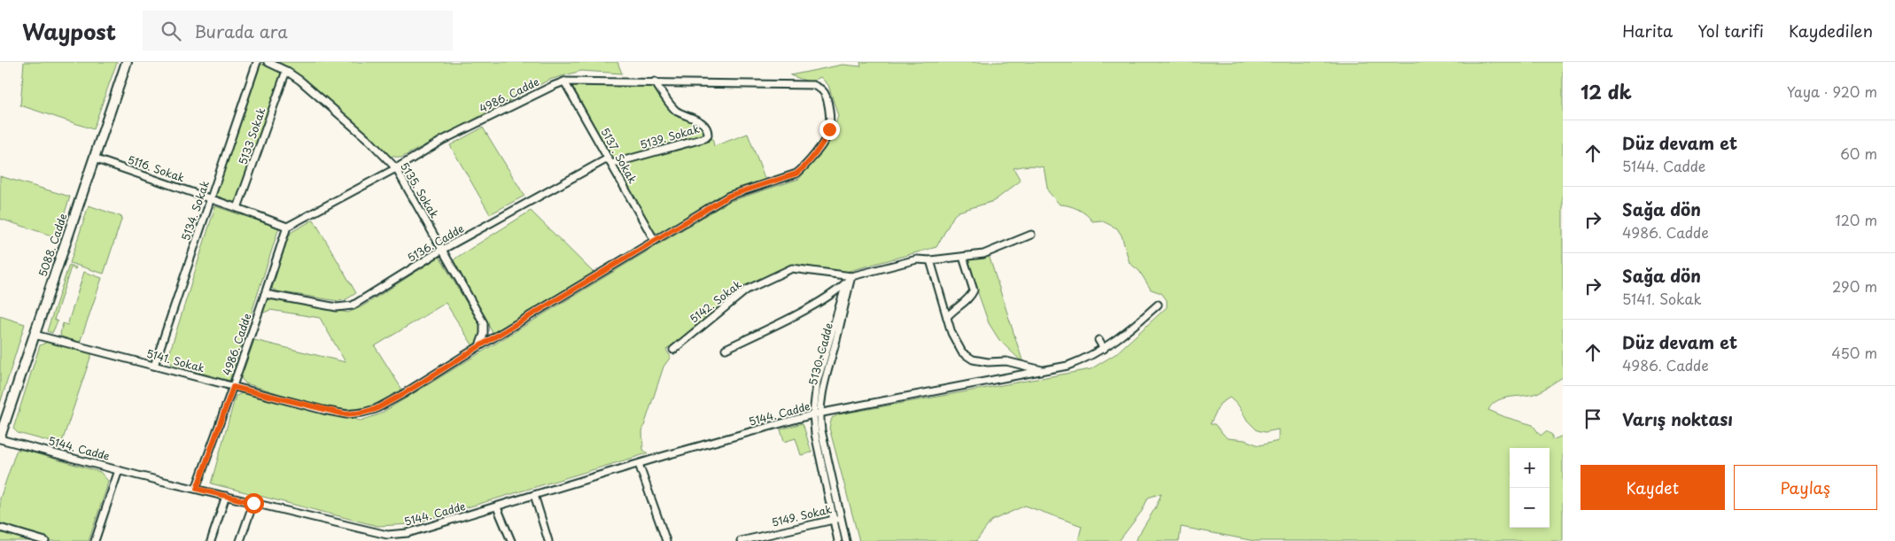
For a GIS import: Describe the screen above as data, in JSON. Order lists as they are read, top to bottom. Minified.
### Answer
{"streets":{"street":["4986. Cadde","5133 Sokak","5139. Sokak","5137. Sokak","5116. Sokak","5135. Sokak","5134. Sokak","5136. Cadde","5088. Cadde","5142. Sokak","5130. Cadde","5141. Sokak","5144. Cadde","5149. Sokak"]},"crossings":[["4986. Cadde","5139. Sokak"],["4986. Cadde","5137. Sokak"],["4986. Cadde","5116. Sokak"],["4986. Cadde","5135. Sokak"],["4986. Cadde","5136. Cadde"],["4986. Cadde","5141. Sokak"],["4986. Cadde","5144. Cadde"],["5133 Sokak","5116. Sokak"],["5133 Sokak","5135. Sokak"],["5139. Sokak","5137. Sokak"],["5139. Sokak","5136. Cadde"],["5137. Sokak","5136. Cadde"],["5116. Sokak","5134. Sokak"],["5116. Sokak","5088. Cadde"],["5135. Sokak","5136. Cadde"],["5135. Sokak","5141. Sokak"],["5134. Sokak","5141. Sokak"],["5088. Cadde","5141. Sokak"],["5088. Cadde","5144. Cadde"],["5142. Sokak","5130. Cadde"],["5130. Cadde","5144. Cadde"],["5130. Cadde","5149. Sokak"]],"page":{"header":"Waypost","search":"Burada ara","nav":["Harita","Yol tarifi","Kaydedilen"],"heading":["12 dk","Yaya · 920 m"],"list":[["Düz devam et","5144. Cadde","60 m"],["Sağa dön","4986. Cadde","120 m"],["Sağa dön","5141. Sokak","290 m"],["Düz devam et","4986. Cadde","450 m"],"Varış noktası"],"map_buttons":["+","−"],"buttons":["Kaydet","Paylaş"]}}
